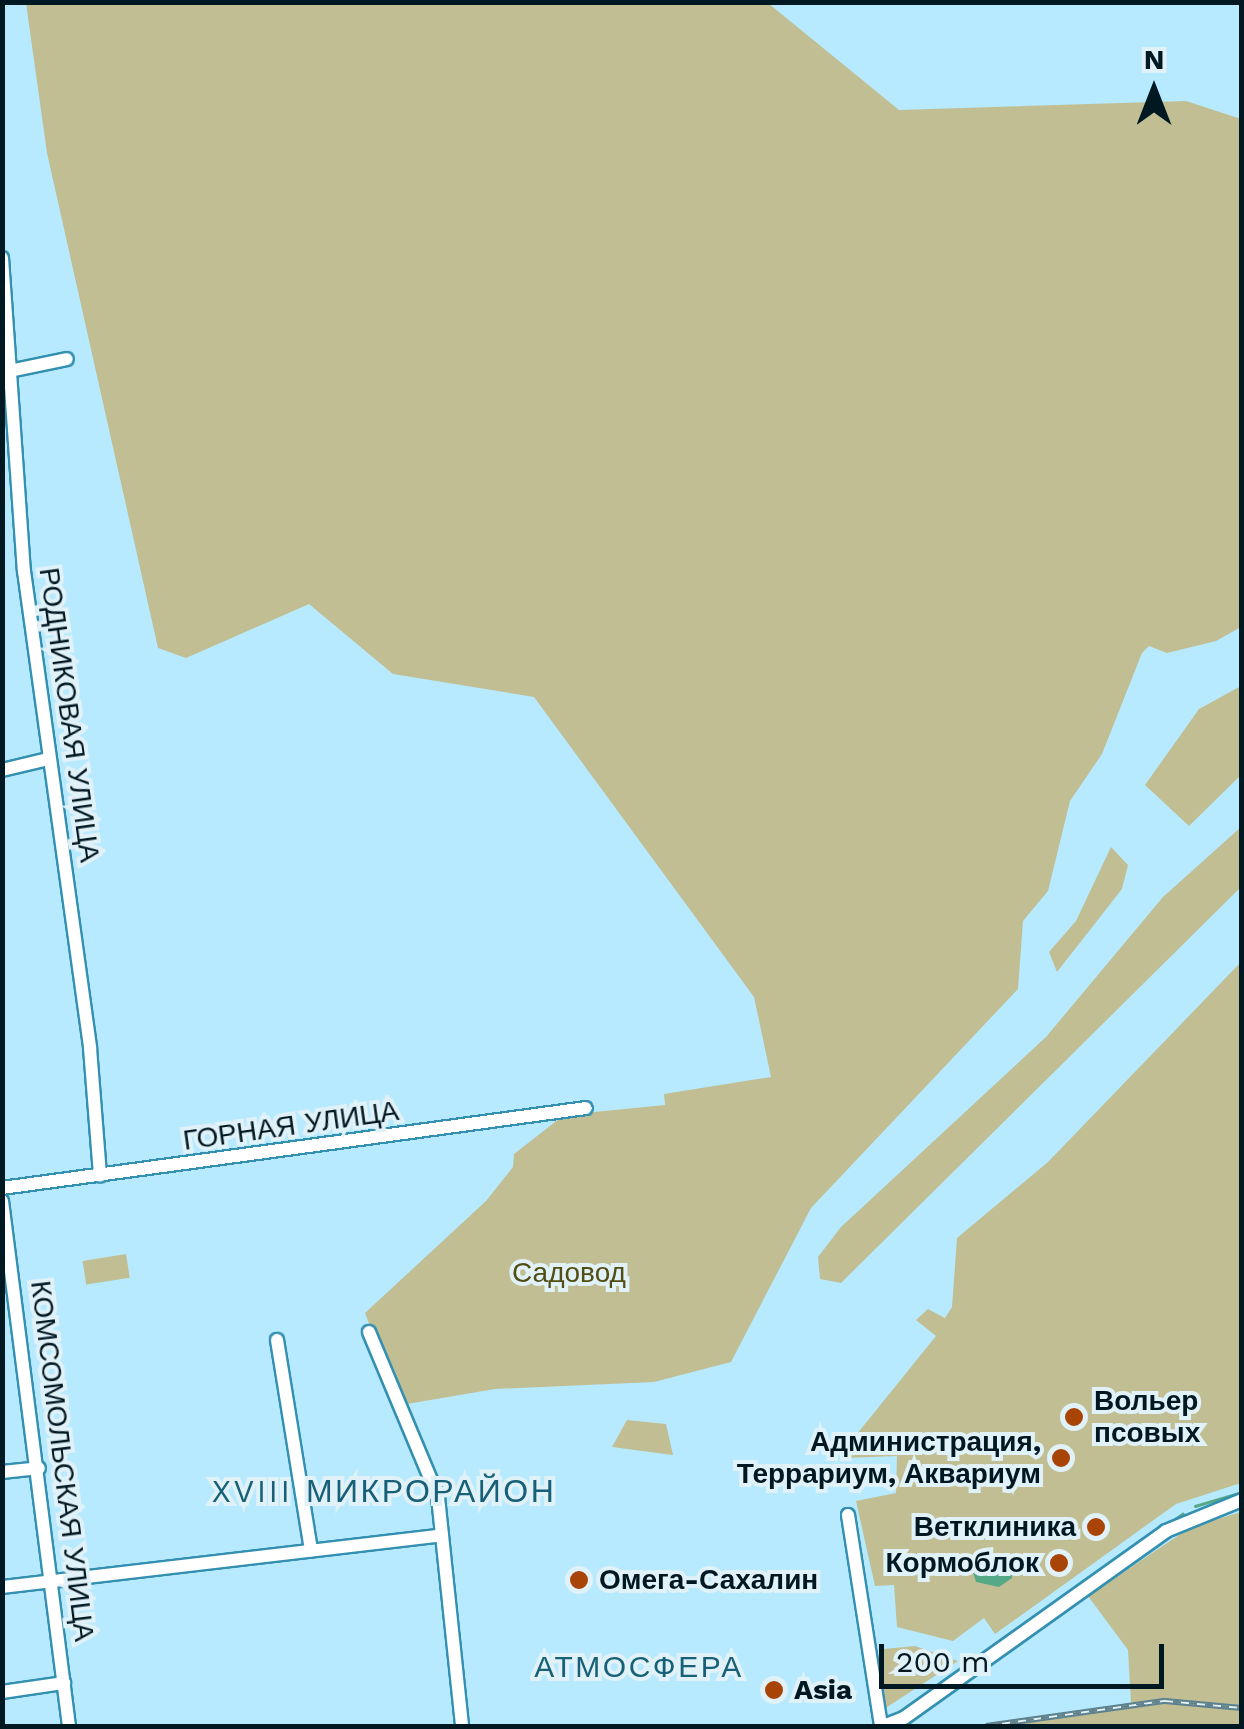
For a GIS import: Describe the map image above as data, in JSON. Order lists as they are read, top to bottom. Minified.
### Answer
{"streets":{"street":["РОДНИКОВАЯ УЛИЦА","ГОРНАЯ УЛИЦА","КОМСОМОЛЬСКАЯ УЛИЦА"]},"crossings":[["РОДНИКОВАЯ УЛИЦА","ГОРНАЯ УЛИЦА"]],"districts":["XVIII МИКРОРАЙОН","АТМОСФЕРА"],"parks":["Садовод"],"places":["Вольер псовых","Администрация, Террариум, Аквариум","Ветклиника","Кормоблок","Омега-Сахалин","Asia"],"scale_bar":"200 m","north":"top"}
